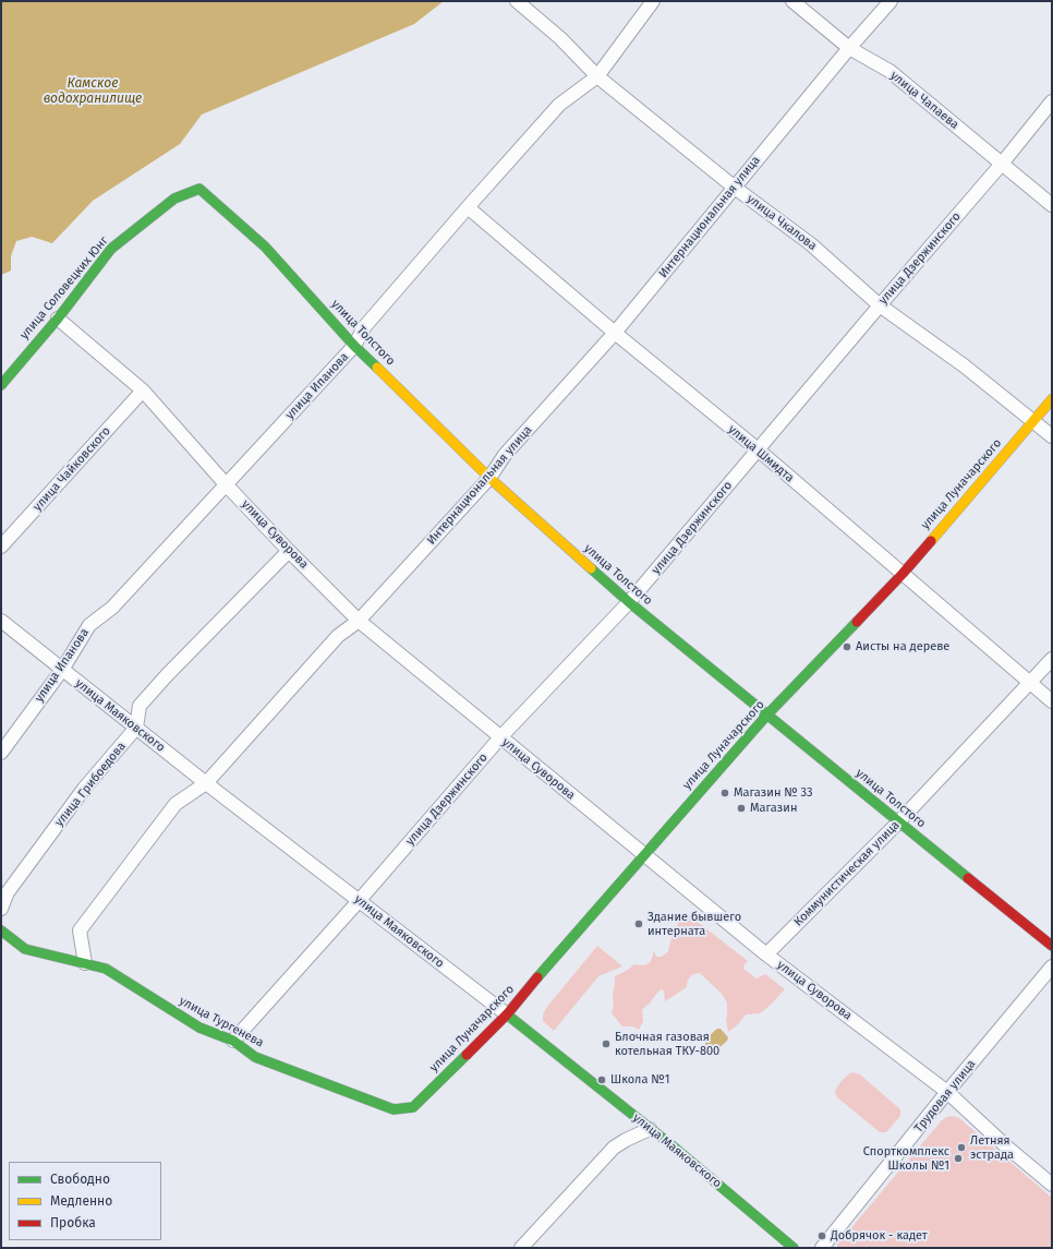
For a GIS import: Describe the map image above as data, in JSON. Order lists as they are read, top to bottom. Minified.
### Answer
{"streets":{"street":["улица Чапаева","Интернациональная улица","улица Чкалова","улица Дзержинского","улица Соловецких Юнг","улица Толстого","улица Ипанова","улица Шмидта","улица Чайковского","улица Луначарского","улица Суворова","улица Маяковского","улица Грибоедова","Коммунистическая улица","улица Тургенева","Трудовая улица"]},"crossings":[["улица Чапаева","Интернациональная улица"],["улица Чапаева","улица Дзержинского"],["Интернациональная улица","улица Чкалова"],["Интернациональная улица","улица Толстого"],["Интернациональная улица","улица Шмидта"],["Интернациональная улица","улица Суворова"],["Интернациональная улица","улица Маяковского"],["Интернациональная улица","улица Тургенева"],["улица Чкалова","улица Дзержинского"],["улица Чкалова","улица Ипанова"],["улица Чкалова","улица Луначарского"],["улица Дзержинского","улица Толстого"],["улица Дзержинского","улица Шмидта"],["улица Дзержинского","улица Суворова"],["улица Дзержинского","улица Маяковского"],["улица Дзержинского","улица Тургенева"],["улица Соловецких Юнг","улица Толстого"],["улица Соловецких Юнг","улица Суворова"],["улица Толстого","улица Ипанова"],["улица Толстого","улица Луначарского"],["улица Толстого","Коммунистическая улица"],["улица Ипанова","улица Шмидта"],["улица Ипанова","улица Суворова"],["улица Ипанова","улица Маяковского"],["улица Шмидта","улица Луначарского"],["улица Шмидта","Коммунистическая улица"],["улица Чайковского","улица Суворова"],["улица Луначарского","улица Суворова"],["улица Луначарского","улица Маяковского"],["улица Луначарского","улица Тургенева"],["улица Суворова","Коммунистическая улица"],["улица Суворова","Трудовая улица"],["улица Маяковского","улица Грибоедова"]],"water":["Камское водохранилище"],"places":["Аисты на дереве","Магазин № 33","Магазин","Здание бывшего интерната","Блочная газовая котельная ТКУ-800","Школа №1","Летняя эстрада","Спорткомплекс Школы №1","Добрячок - кадет"],"legend":["Свободно","Медленно","Пробка"]}
